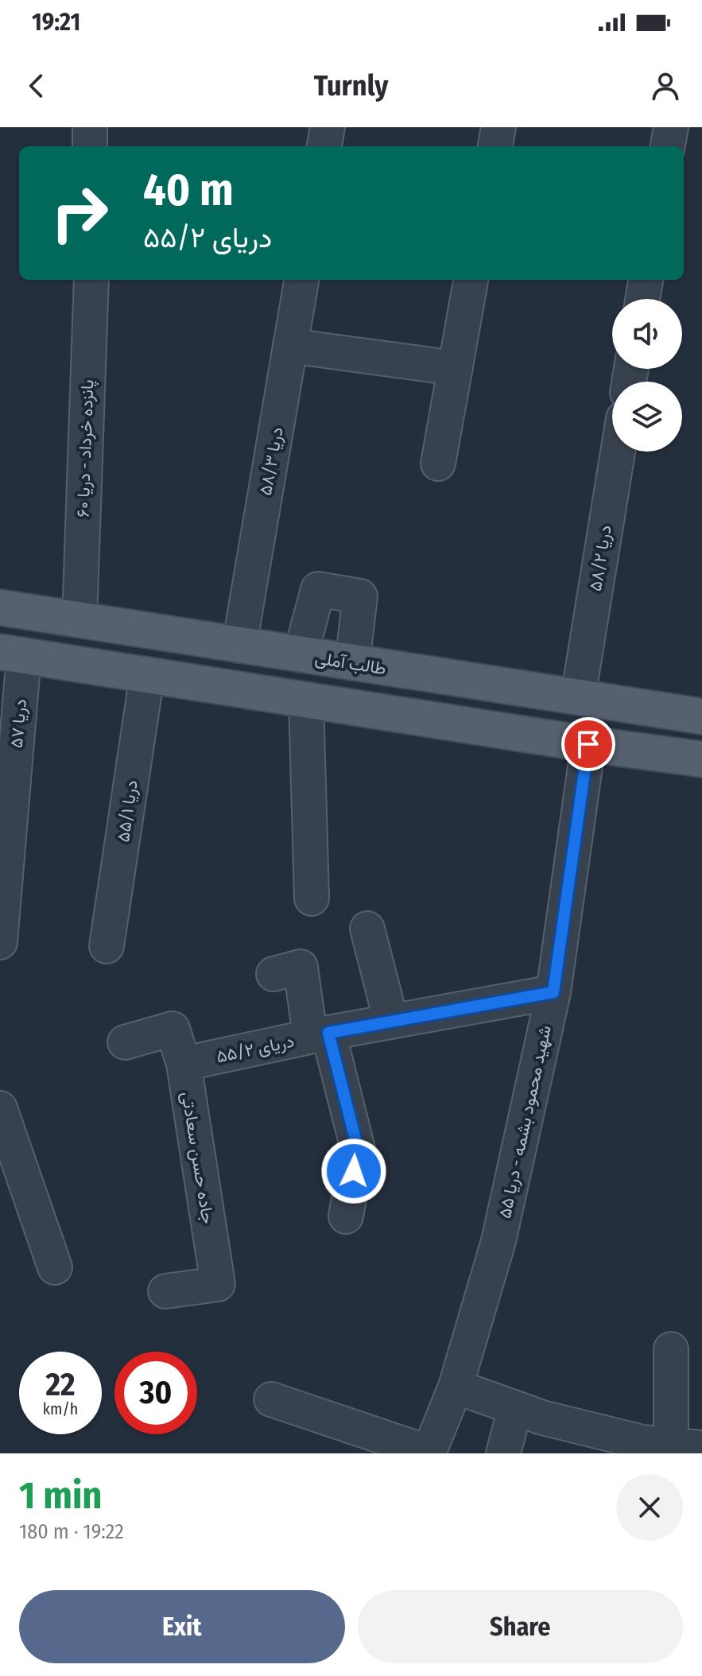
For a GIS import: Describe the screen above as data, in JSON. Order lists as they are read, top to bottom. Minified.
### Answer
{"streets":{"main road":["طالب آملی"],"street":["پانزده خرداد - دریا ۶۰","دریا ۵۸/۳","دریا ۵۸/۲","دریا ۵۷","دریا ۵۵/۱","دریای ۵۵/۲","شهید محمود بشمه - دریا ۵۵","جاده حسن سعادتی"]},"crossings":[["پانزده خرداد - دریا ۶۰","طالب آملی"],["دریا ۵۸/۳","طالب آملی"],["دریا ۵۸/۲","طالب آملی"],["دریای ۵۵/۲","شهید محمود بشمه - دریا ۵۵"],["دریای ۵۵/۲","جاده حسن سعادتی"]],"page":{"status":"19:21","header":"Turnly","turn":["40 m","دریای ۵۵/۲"],"speed":"22 km/h","limit":"30","heading":["1 min","180 m · 19:22"],"buttons":["Exit","Share"]}}
